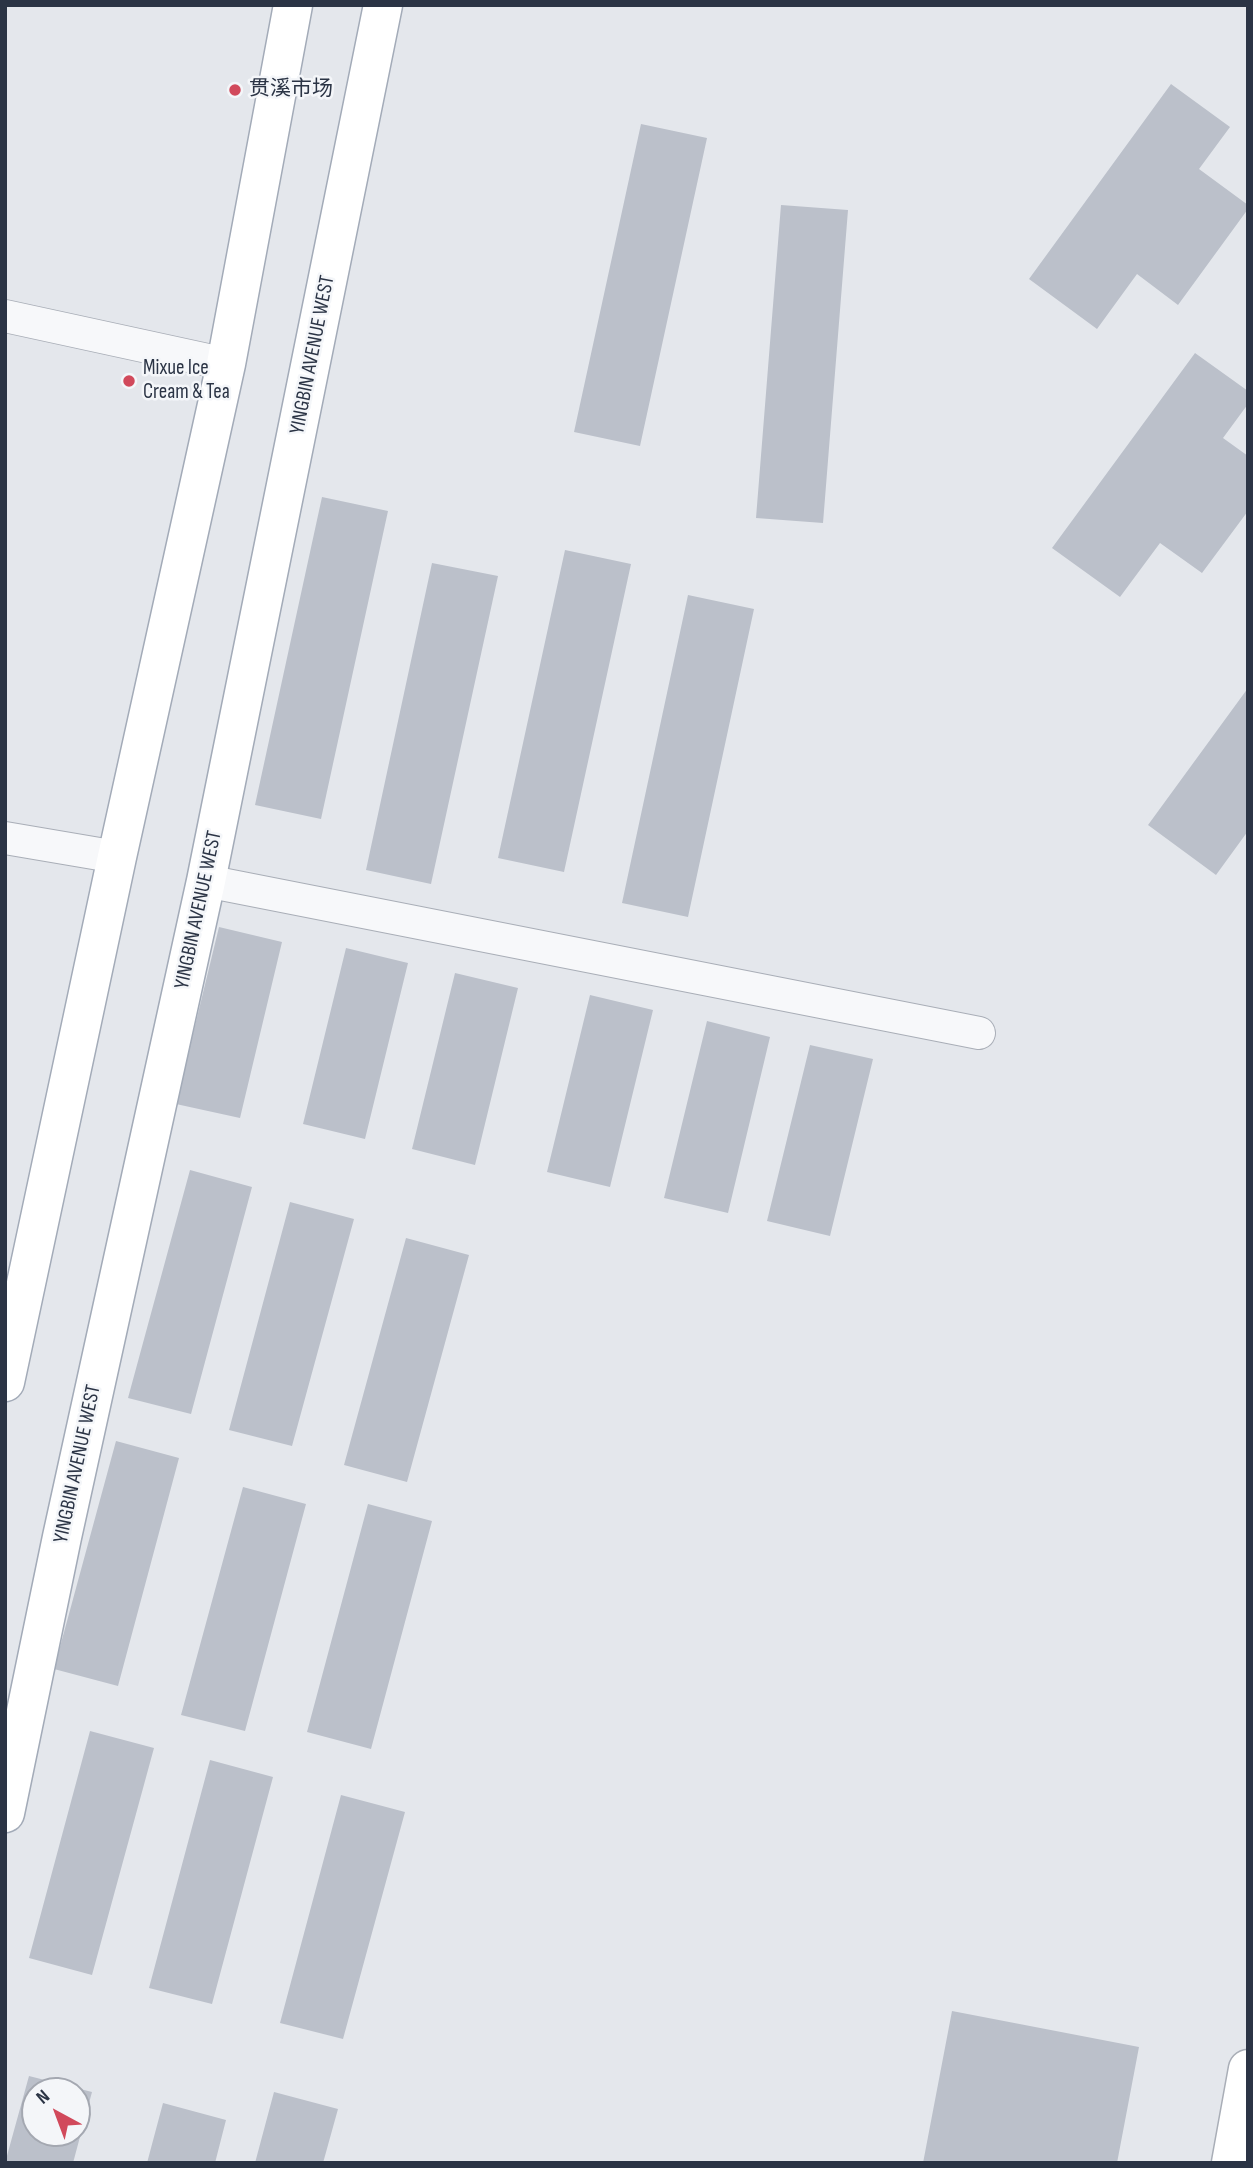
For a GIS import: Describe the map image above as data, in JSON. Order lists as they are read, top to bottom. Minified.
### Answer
{"streets":{"main road":["YINGBIN AVENUE WEST"]},"places":["贯溪市场","Mixue Ice Cream & Tea"],"north":"top left"}
